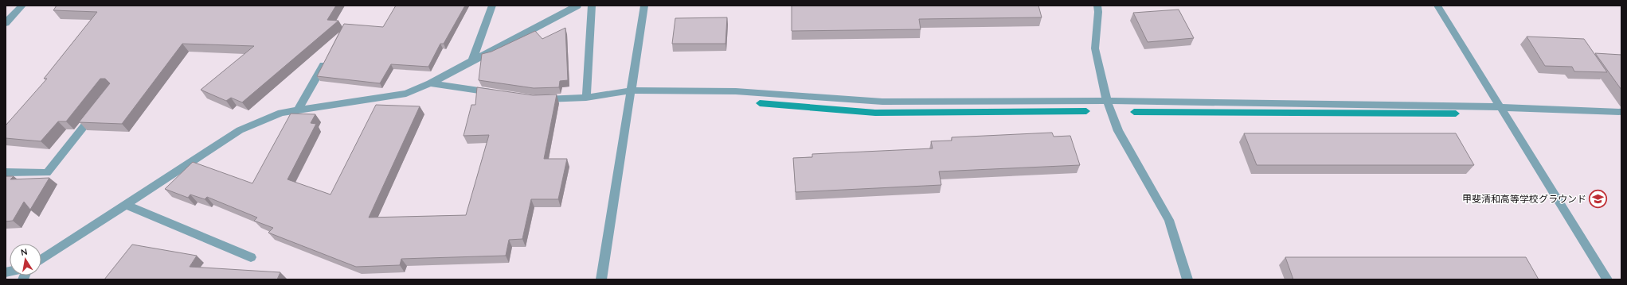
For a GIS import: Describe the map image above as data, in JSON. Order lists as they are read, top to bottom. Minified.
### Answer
{"places":{"school or university":["甲斐清和高等学校グラウンド"]},"north":"top"}
